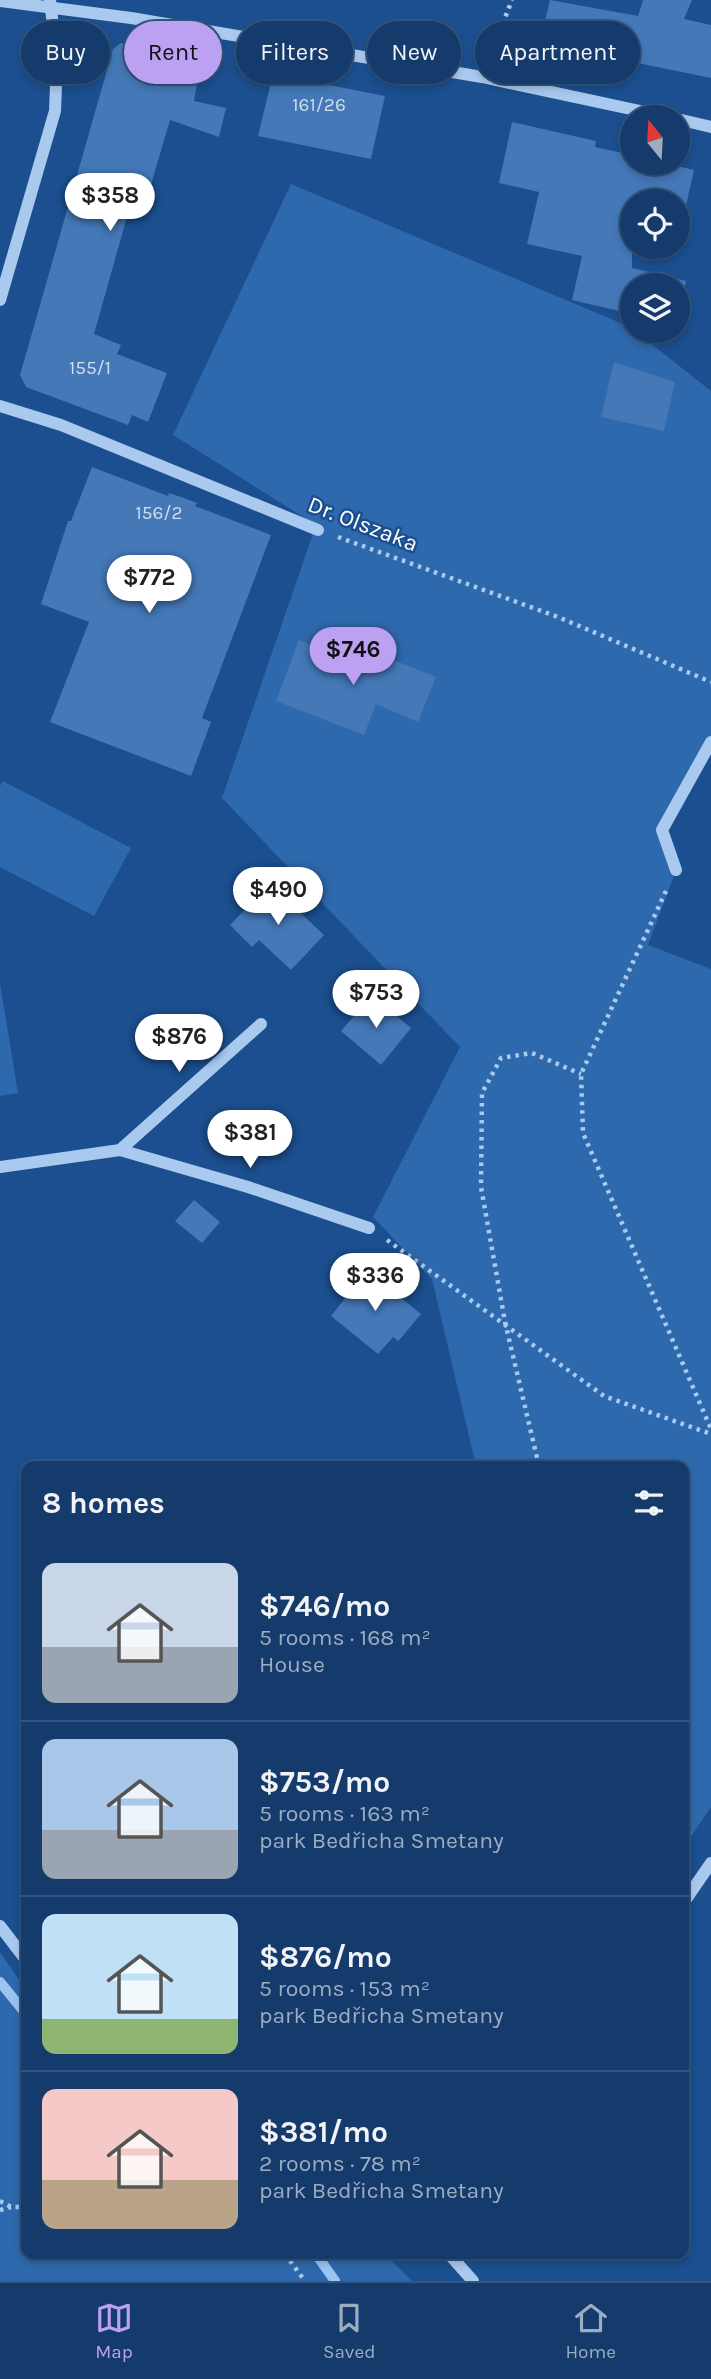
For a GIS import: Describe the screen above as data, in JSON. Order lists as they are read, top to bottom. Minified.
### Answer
{"streets":{"street":["Dr. Olszaka"]},"house_numbers":["161/26","155/1","156/2"],"north":"top","page":{"chip":["Buy","Rent","Filters","New","Apartment"],"price":["$358","$772","$746","$490","$753","$876","$381","$336"],"heading":"8 homes","list":[{"name":"$746/mo","note":"5 rooms · 168 m² · House"},{"name":"$753/mo","note":"5 rooms · 163 m² · park Bedřicha Smetany"},{"name":"$876/mo","note":"5 rooms · 153 m² · park Bedřicha Smetany"},{"name":"$381/mo","note":"2 rooms · 78 m² · park Bedřicha Smetany"}],"tabs":["Map","Saved","Home"]}}
